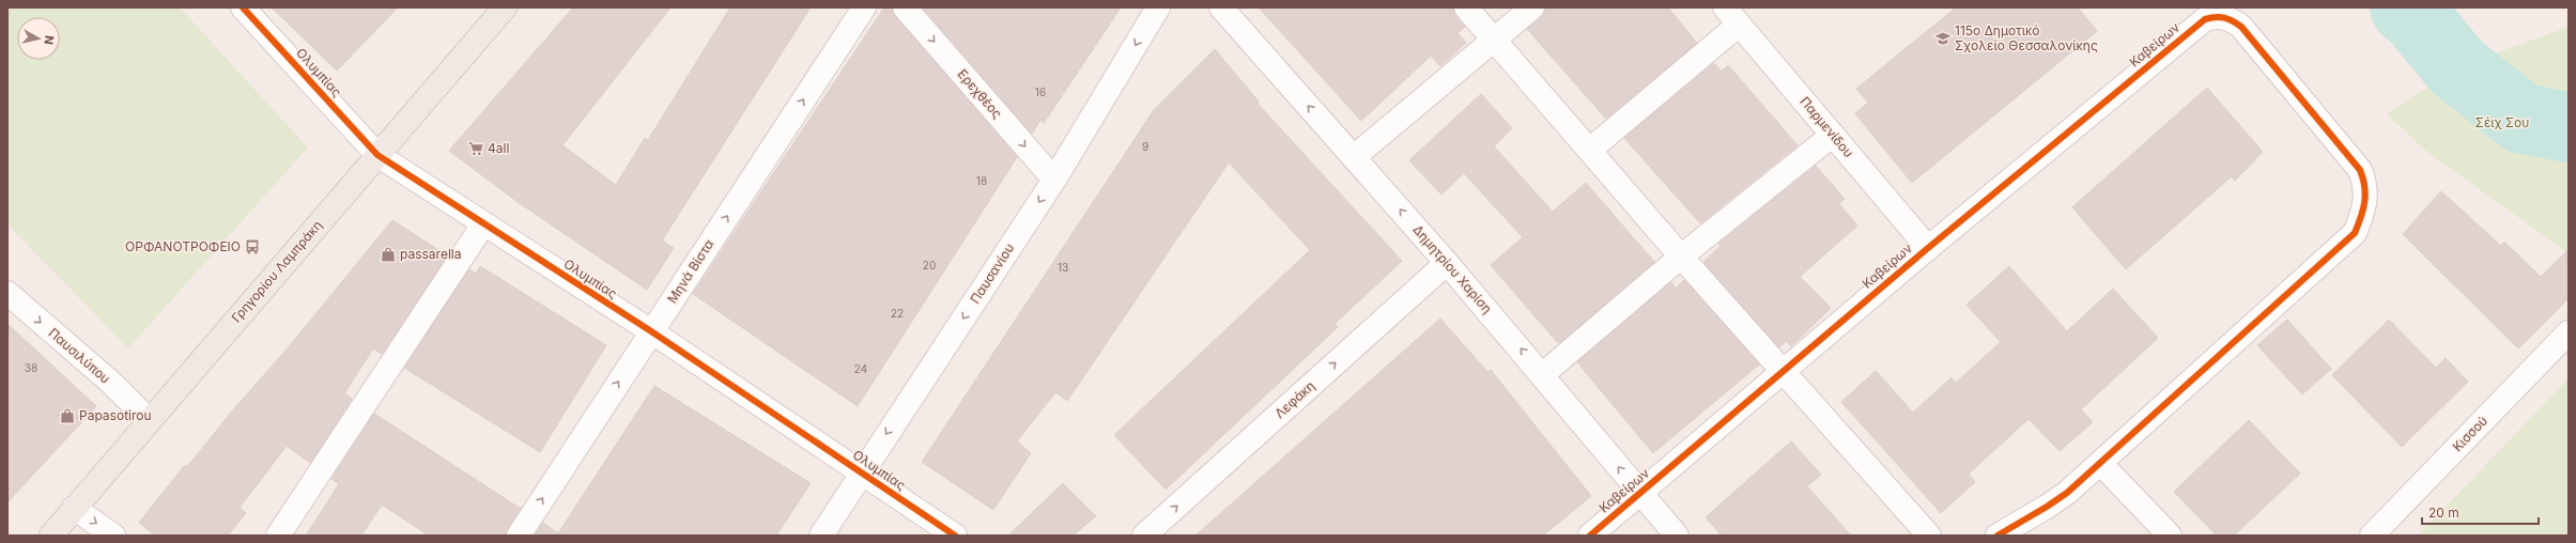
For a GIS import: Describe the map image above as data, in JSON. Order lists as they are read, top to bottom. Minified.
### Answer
{"streets":{"main road":["Γρηγορίου Λαμπράκη"],"street":["Καβείρων","Ολυμπίας","Ερεχθέος","Παρμενίδου","Δημητρίου Χαρίση","Μηνά Βίστα","Παυσανίου","Παυσιλύπου","Λεφάκη","Κισσού"]},"crossings":[["Καβείρων","Παρμενίδου"],["Καβείρων","Δημητρίου Χαρίση"],["Ολυμπίας","Γρηγορίου Λαμπράκη"],["Ολυμπίας","Μηνά Βίστα"],["Ολυμπίας","Παυσανίου"],["Ερεχθέος","Παυσανίου"],["Δημητρίου Χαρίση","Λεφάκη"],["Γρηγορίου Λαμπράκη","Παυσιλύπου"]],"one_way":["Ερεχθέος","Παυσανίου","Παυσιλύπου","Λεφάκη"],"parks":["Σέιχ Σου"],"places":{"school or university":["115o Δημοτικό Σχολείο Θεσσαλονίκης"],"supermarket":["4all"],"bus stop":["ΟΡΦΑΝΟΤΡΟΦΕΙΟ"],"shop":["passarella","Papasotirou"]},"house_numbers":["16","9","18","20","13","22","38","24"],"scale_bar":"20 m","north":"right"}
